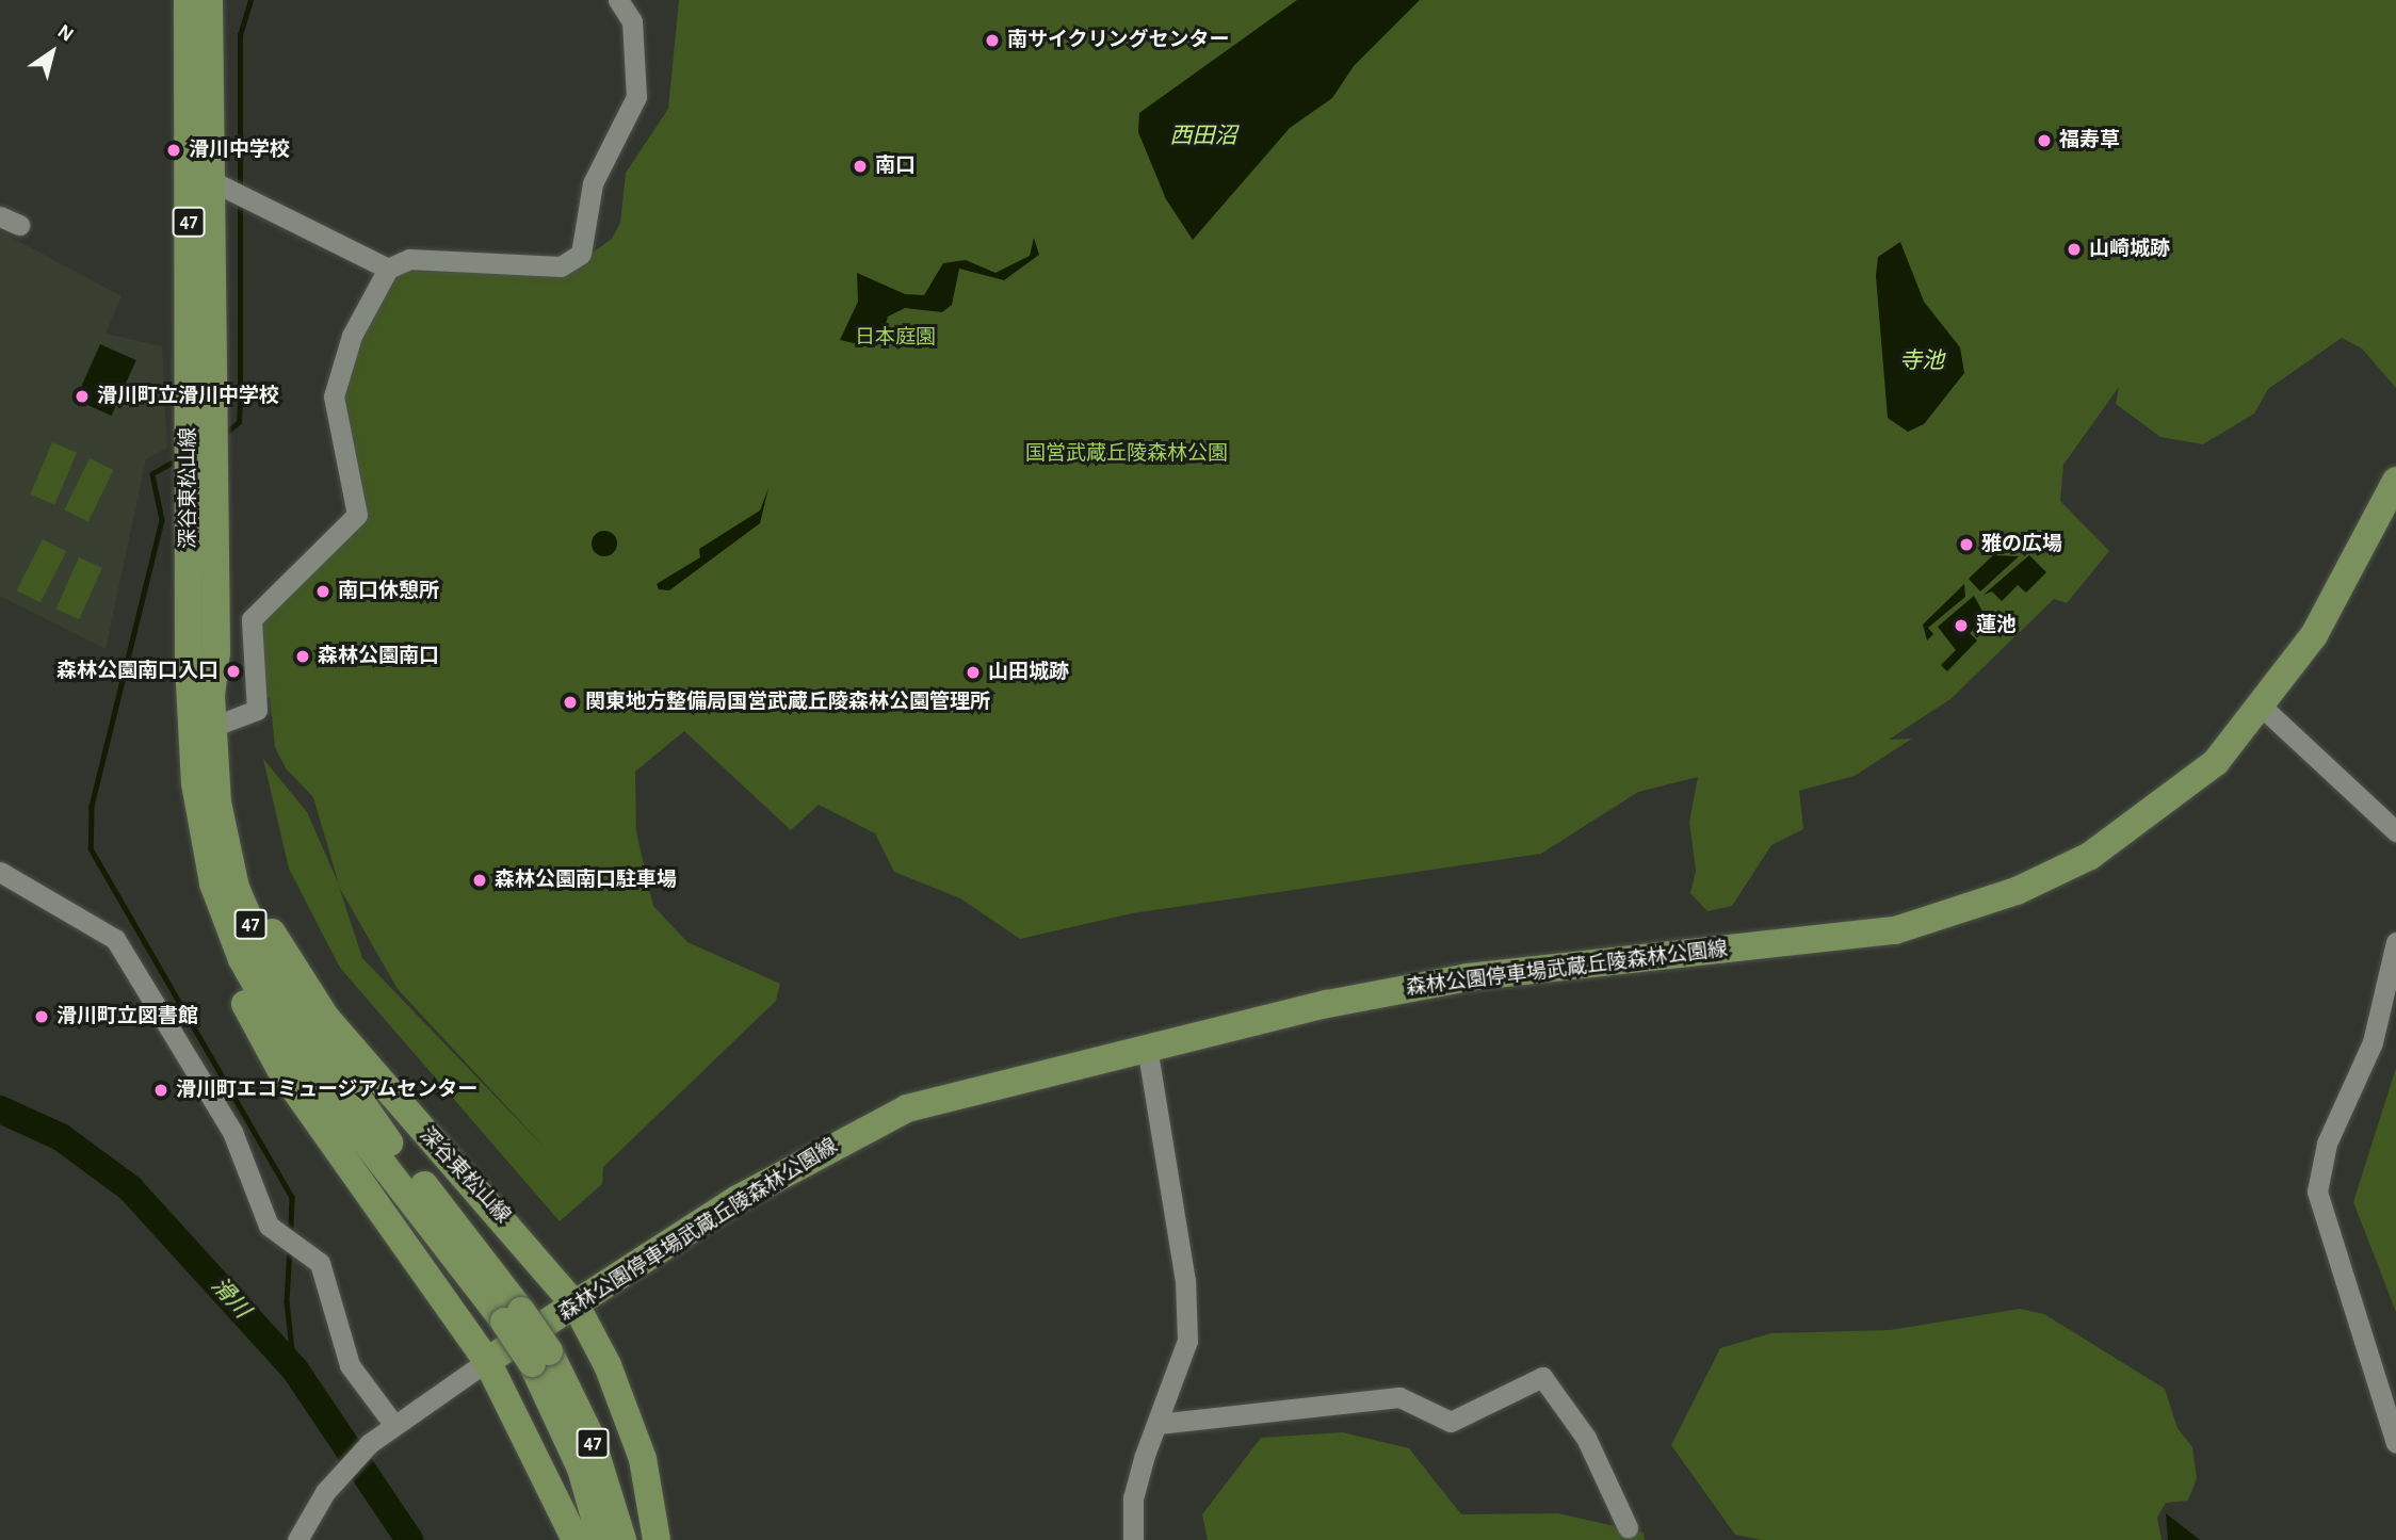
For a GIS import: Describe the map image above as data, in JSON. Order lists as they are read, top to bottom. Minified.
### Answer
{"streets":{"main road":["47","深谷東松山線","森林公園停車場武蔵丘陵森林公園線"]},"crossings":[["深谷東松山線","森林公園停車場武蔵丘陵森林公園線"]],"water":["西田沼","寺池","滑川"],"parks":["日本庭園","国営武蔵丘陵森林公園"],"places":["南サイクリングセンター","福寿草","滑川中学校","南口","山崎城跡","滑川町立滑川中学校","雅の広場","南口休憩所","蓮池","森林公園南口","森林公園南口入口","山田城跡","関東地方整備局国営武蔵丘陵森林公園管理所","森林公園南口駐車場","滑川町立図書館","滑川町エコミュージアムセンター"],"north":"top right"}
